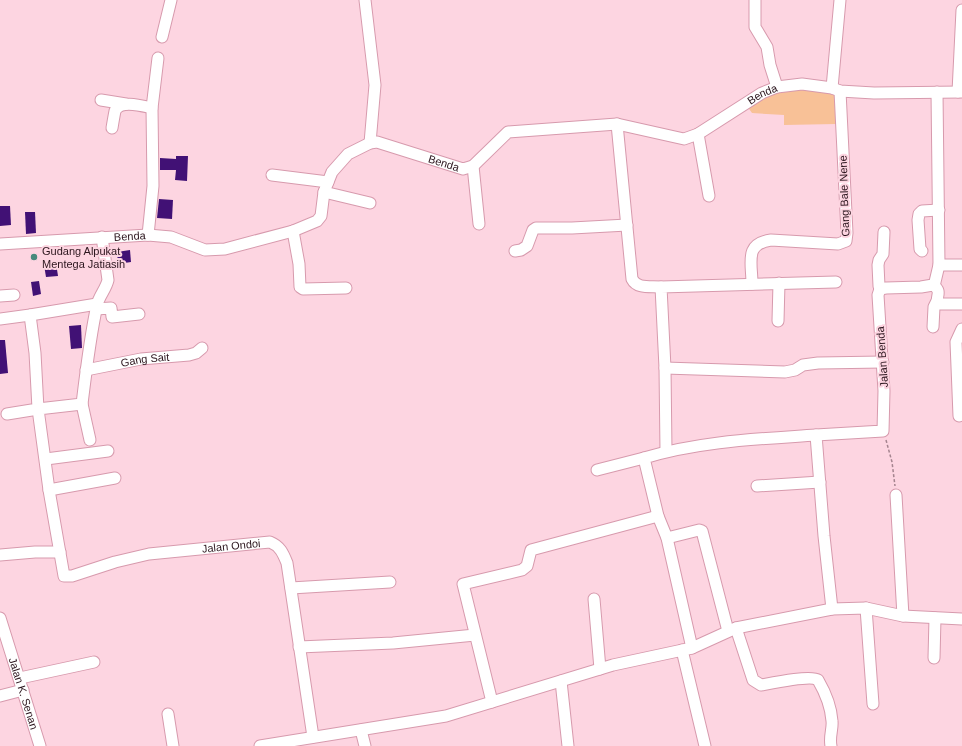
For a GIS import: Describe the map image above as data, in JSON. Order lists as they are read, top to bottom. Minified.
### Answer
{"streets":{"street":["Benda","Gang Bale Nene","Jalan Benda","Gang Sait","Jalan Ondoi","Jalan K. Senan"]},"crossings":[["Benda","Gang Bale Nene"]],"places":["Gudang Alpukat Mentega Jatiasih"]}
